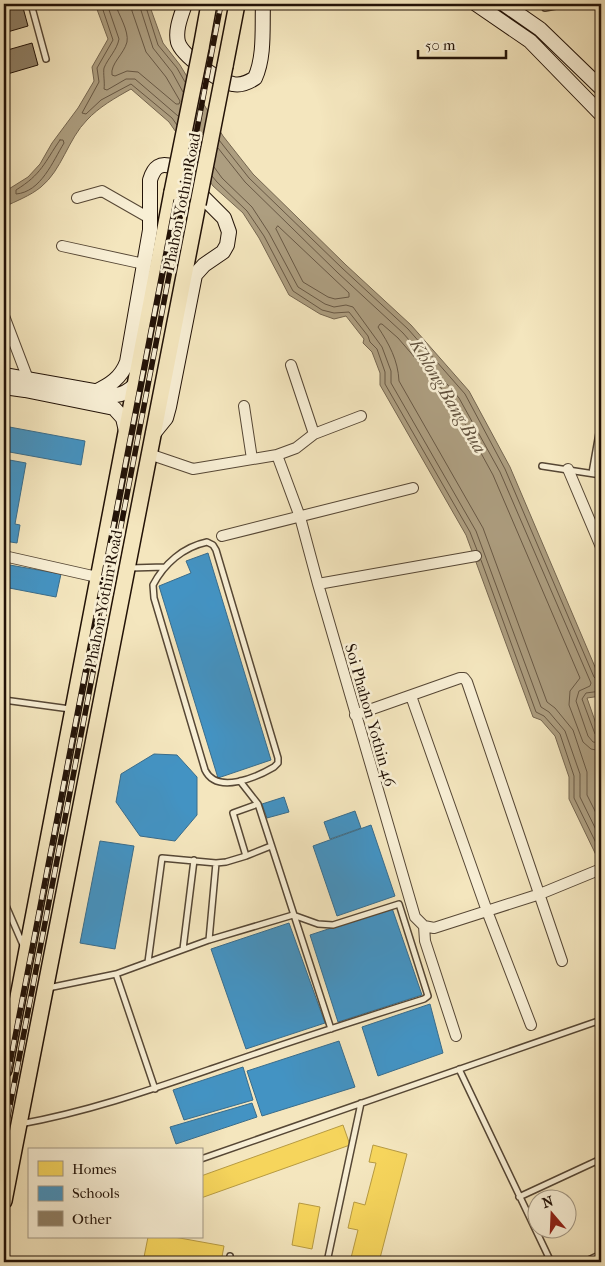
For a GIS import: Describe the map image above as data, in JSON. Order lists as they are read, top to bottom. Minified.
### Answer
{"streets":{"main road":["Phahon Yothin Road"],"street":["Soi Phahon Yothin 46"]},"water":["Khlong Bang Bua"],"legend":["Homes","Schools","Other"],"scale_bar":"50 m","north":"top"}
